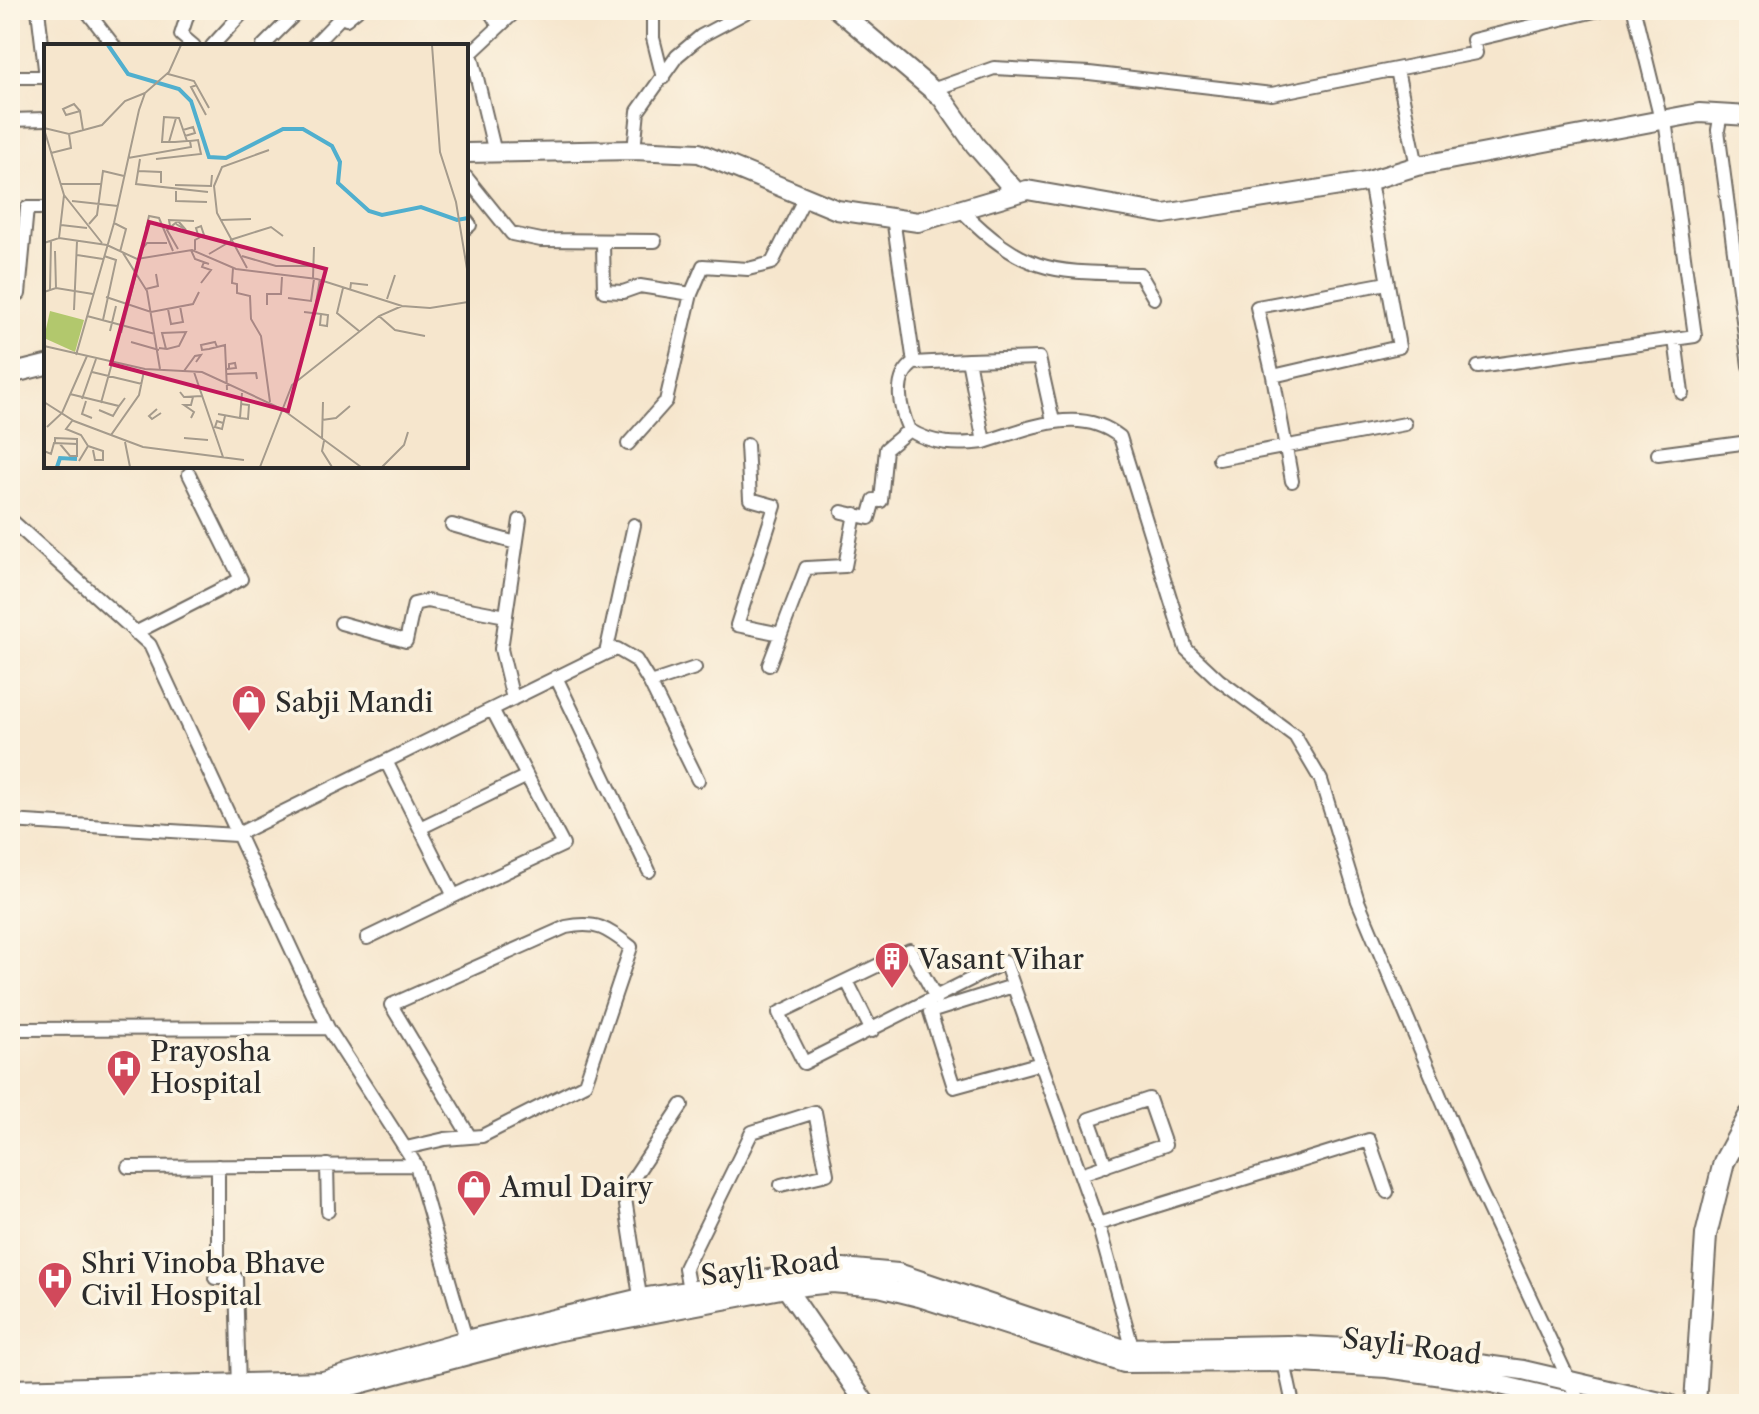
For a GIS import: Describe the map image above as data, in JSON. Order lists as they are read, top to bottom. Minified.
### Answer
{"streets":{"main road":["Sayli Road"]},"places":{"shop":["Sabji Mandi","Amul Dairy"],"building":["Vasant Vihar"],"hospital":["Prayosha Hospital","Shri Vinoba Bhave Civil Hospital"]}}
